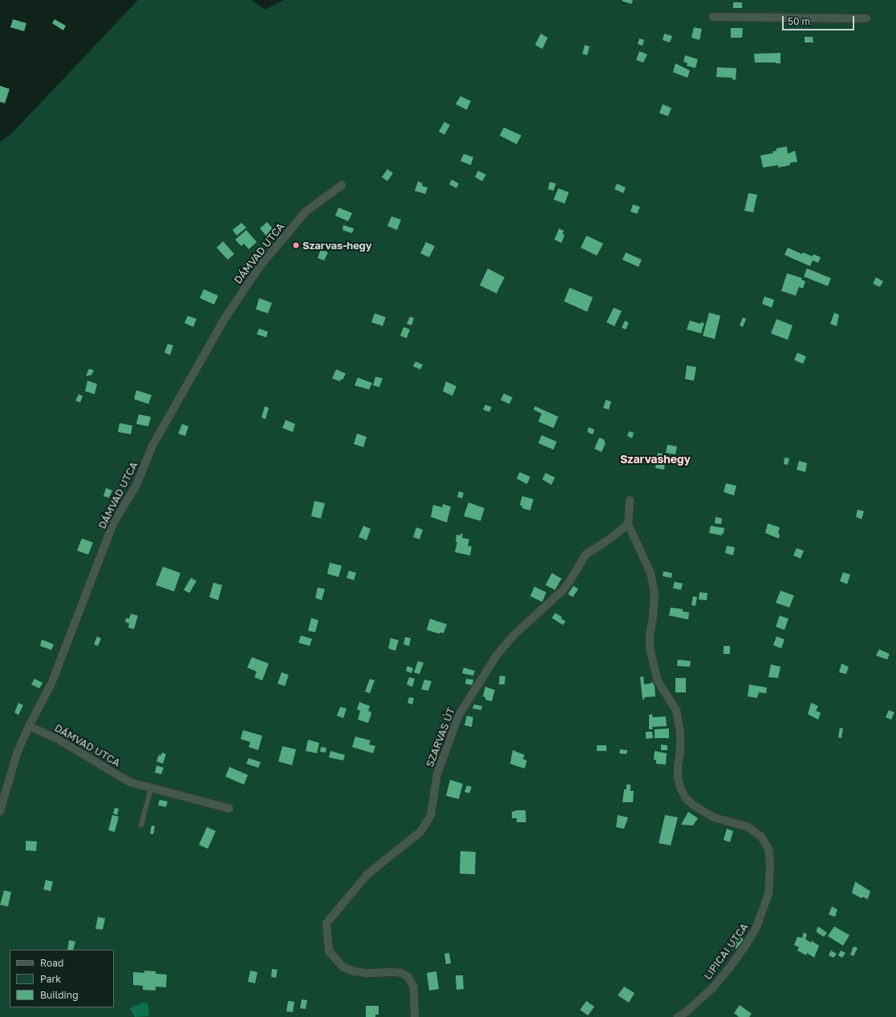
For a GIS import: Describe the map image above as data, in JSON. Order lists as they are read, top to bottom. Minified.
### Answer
{"streets":{"street":["DÁMVAD UTCA","SZARVAS ÚT","LIPICAI UTCA"]},"crossings":[["SZARVAS ÚT","LIPICAI UTCA"]],"districts":["Szarvashegy"],"places":["Szarvas-hegy"],"legend":["Road","Park","Building"],"scale_bar":"50 m"}
